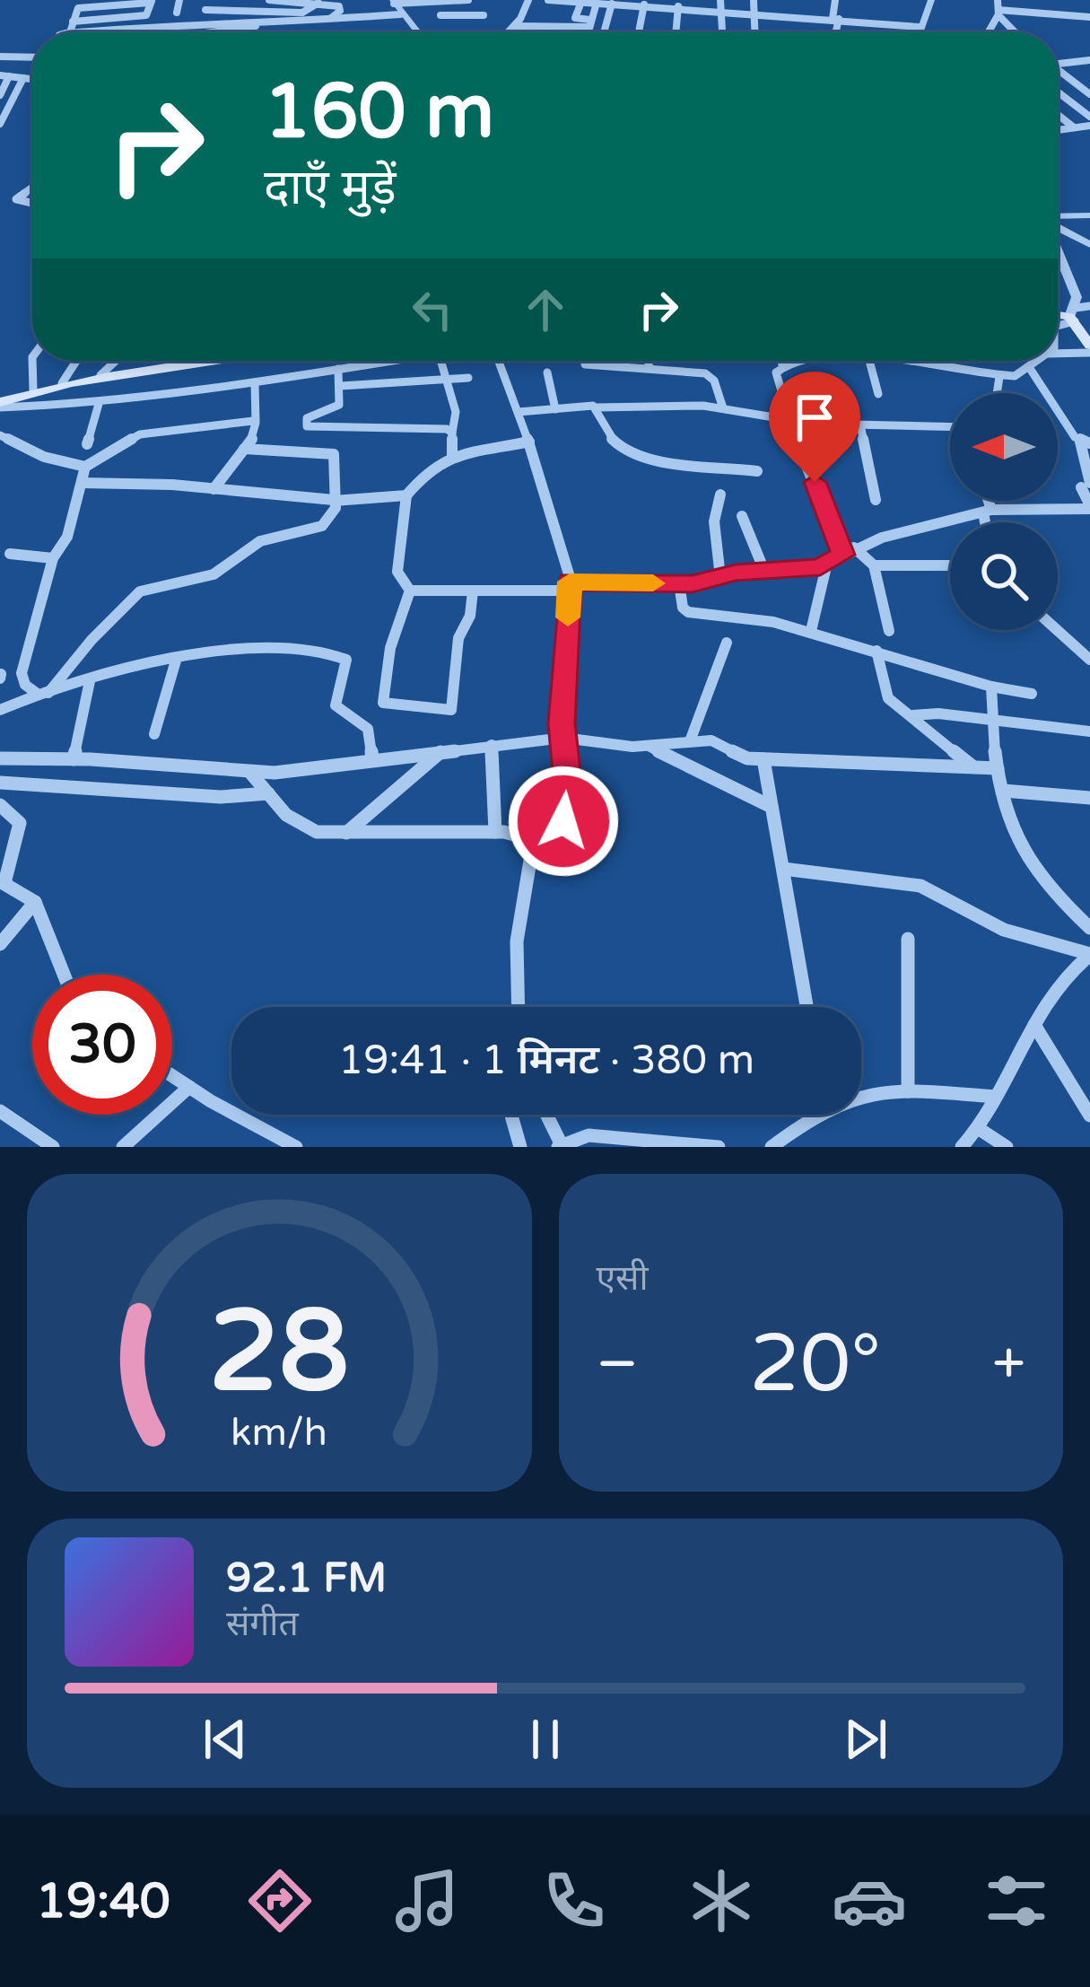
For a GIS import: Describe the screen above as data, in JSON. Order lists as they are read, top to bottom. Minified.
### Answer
{"north":"left","page":{"turn":["160 m","दाएँ मुड़ें"],"limit":"30","trip":"19:41 · 1 मिनट · 380 m","tile":"एसी","heat":["−","20°","+"],"song":["92.1 FM","संगीत"],"tabs":"19:40","gauge":["28","km/h"]}}
